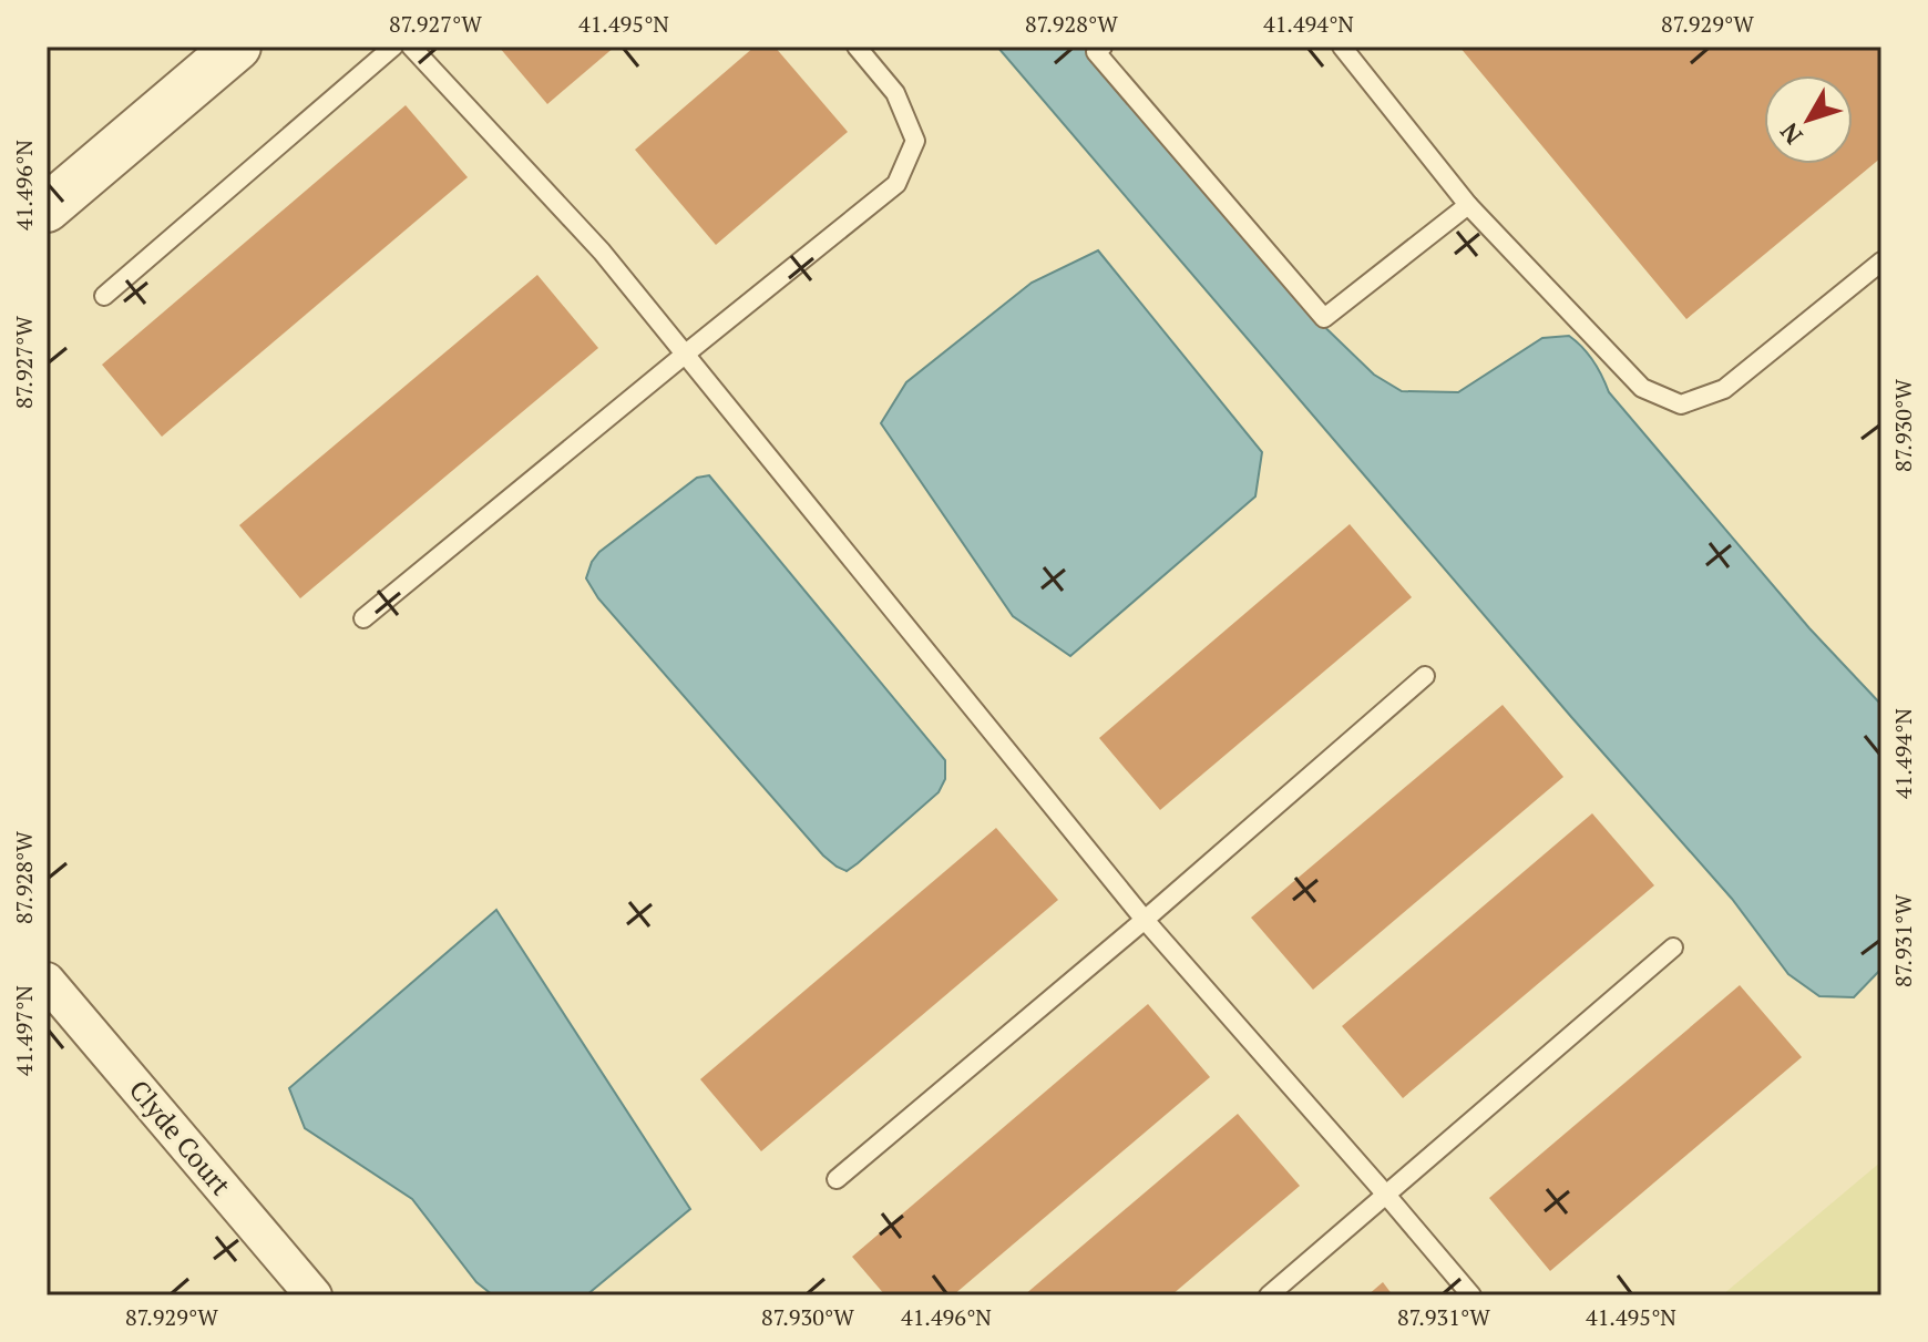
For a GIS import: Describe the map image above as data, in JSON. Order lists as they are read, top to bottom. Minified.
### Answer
{"streets":{"street":["Clyde Court"]},"north":"bottom left","coordinates":["87.927°W","41.495°N","87.928°W","41.494°N","87.929°W","41.496°N","87.930°W","87.931°W","41.497°N"]}
